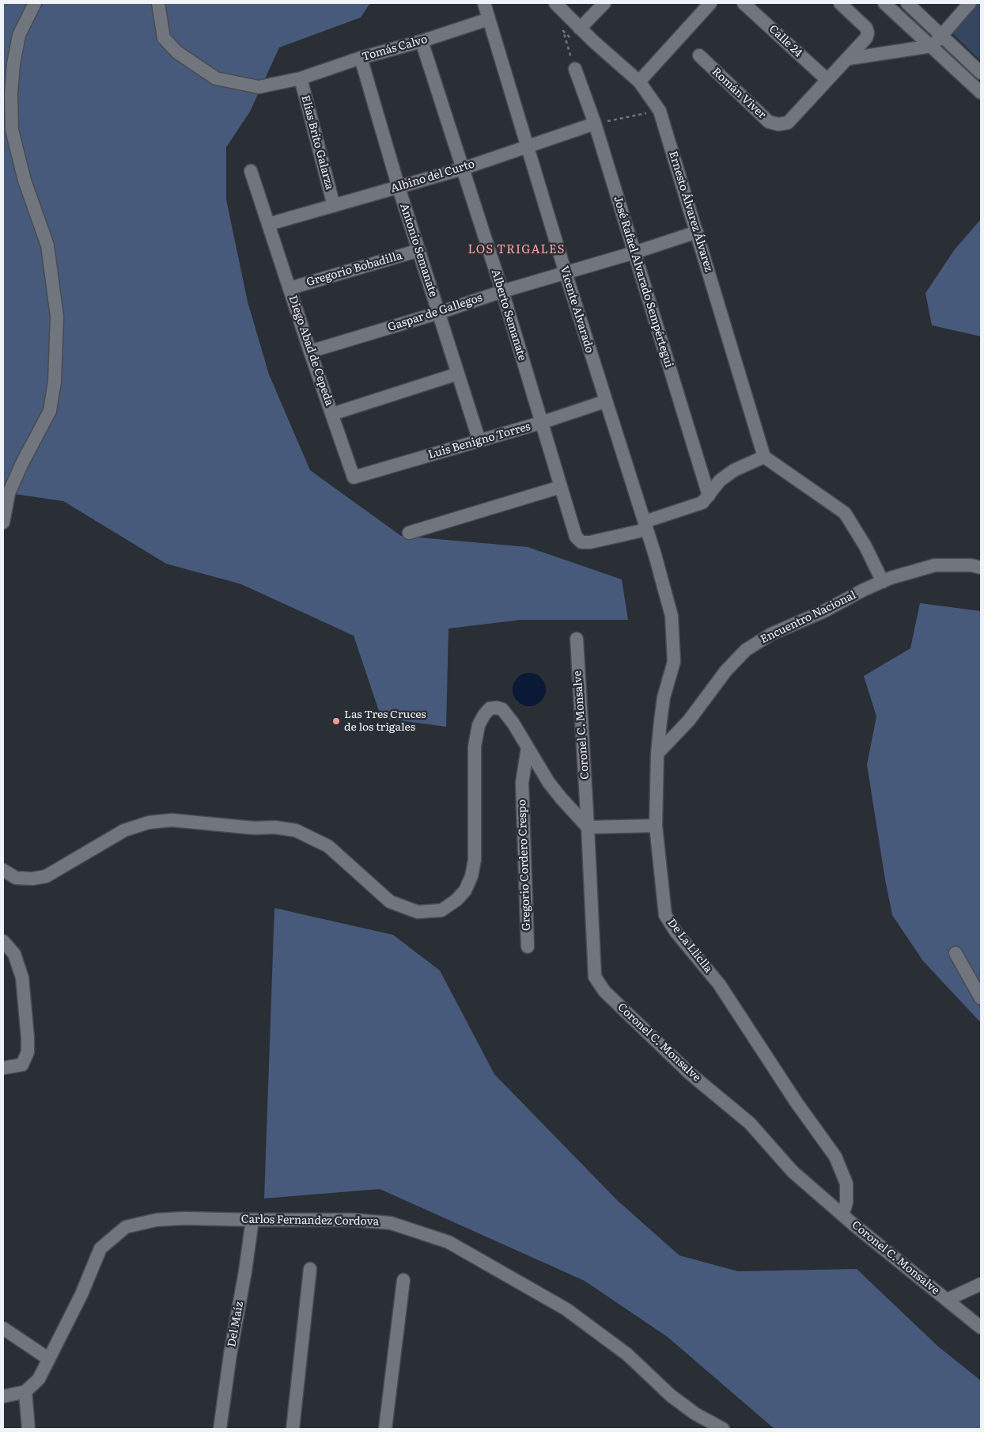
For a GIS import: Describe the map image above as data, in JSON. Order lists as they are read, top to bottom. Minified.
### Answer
{"streets":{"street":["Calle 24","Tomás Calvo","Román Viver","Elías Brito Galarza","Albino del Curto","Ernesto Álvarez Álvarez","Antonio Semanate","Gregorio Bobadilla","José Rafael Alvarado Sempértegui","Vicente Alvarado","Gaspar de Gallegos","Alberto Semanate","Diego Abad de Cepeda","Luis Benigno Torres","Encuentro Nacional","Coronel C. Monsalve","Gregorio Cordero Crespo","De La Lliclla","Carlos Fernandez Cordova","Del Maíz"]},"crossings":[["Calle 24","Román Viver"],["Tomás Calvo","Elías Brito Galarza"],["Tomás Calvo","Antonio Semanate"],["Tomás Calvo","Vicente Alvarado"],["Tomás Calvo","Alberto Semanate"],["Elías Brito Galarza","Albino del Curto"],["Albino del Curto","Antonio Semanate"],["Albino del Curto","José Rafael Alvarado Sempértegui"],["Albino del Curto","Vicente Alvarado"],["Albino del Curto","Alberto Semanate"],["Albino del Curto","Diego Abad de Cepeda"],["Ernesto Álvarez Álvarez","Gaspar de Gallegos"],["Antonio Semanate","Gregorio Bobadilla"],["Antonio Semanate","Gaspar de Gallegos"],["Antonio Semanate","Luis Benigno Torres"],["Gregorio Bobadilla","Diego Abad de Cepeda"],["José Rafael Alvarado Sempértegui","Gaspar de Gallegos"],["Vicente Alvarado","Gaspar de Gallegos"],["Vicente Alvarado","Alberto Semanate"],["Vicente Alvarado","Luis Benigno Torres"],["Vicente Alvarado","De La Lliclla"],["Gaspar de Gallegos","Alberto Semanate"],["Gaspar de Gallegos","Diego Abad de Cepeda"],["Alberto Semanate","Luis Benigno Torres"],["Diego Abad de Cepeda","Luis Benigno Torres"],["Encuentro Nacional","De La Lliclla"],["Coronel C. Monsalve","De La Lliclla"],["Carlos Fernandez Cordova","Del Maíz"]],"districts":["LOS TRIGALES"],"places":["Las Tres Cruces de los trigales"]}
